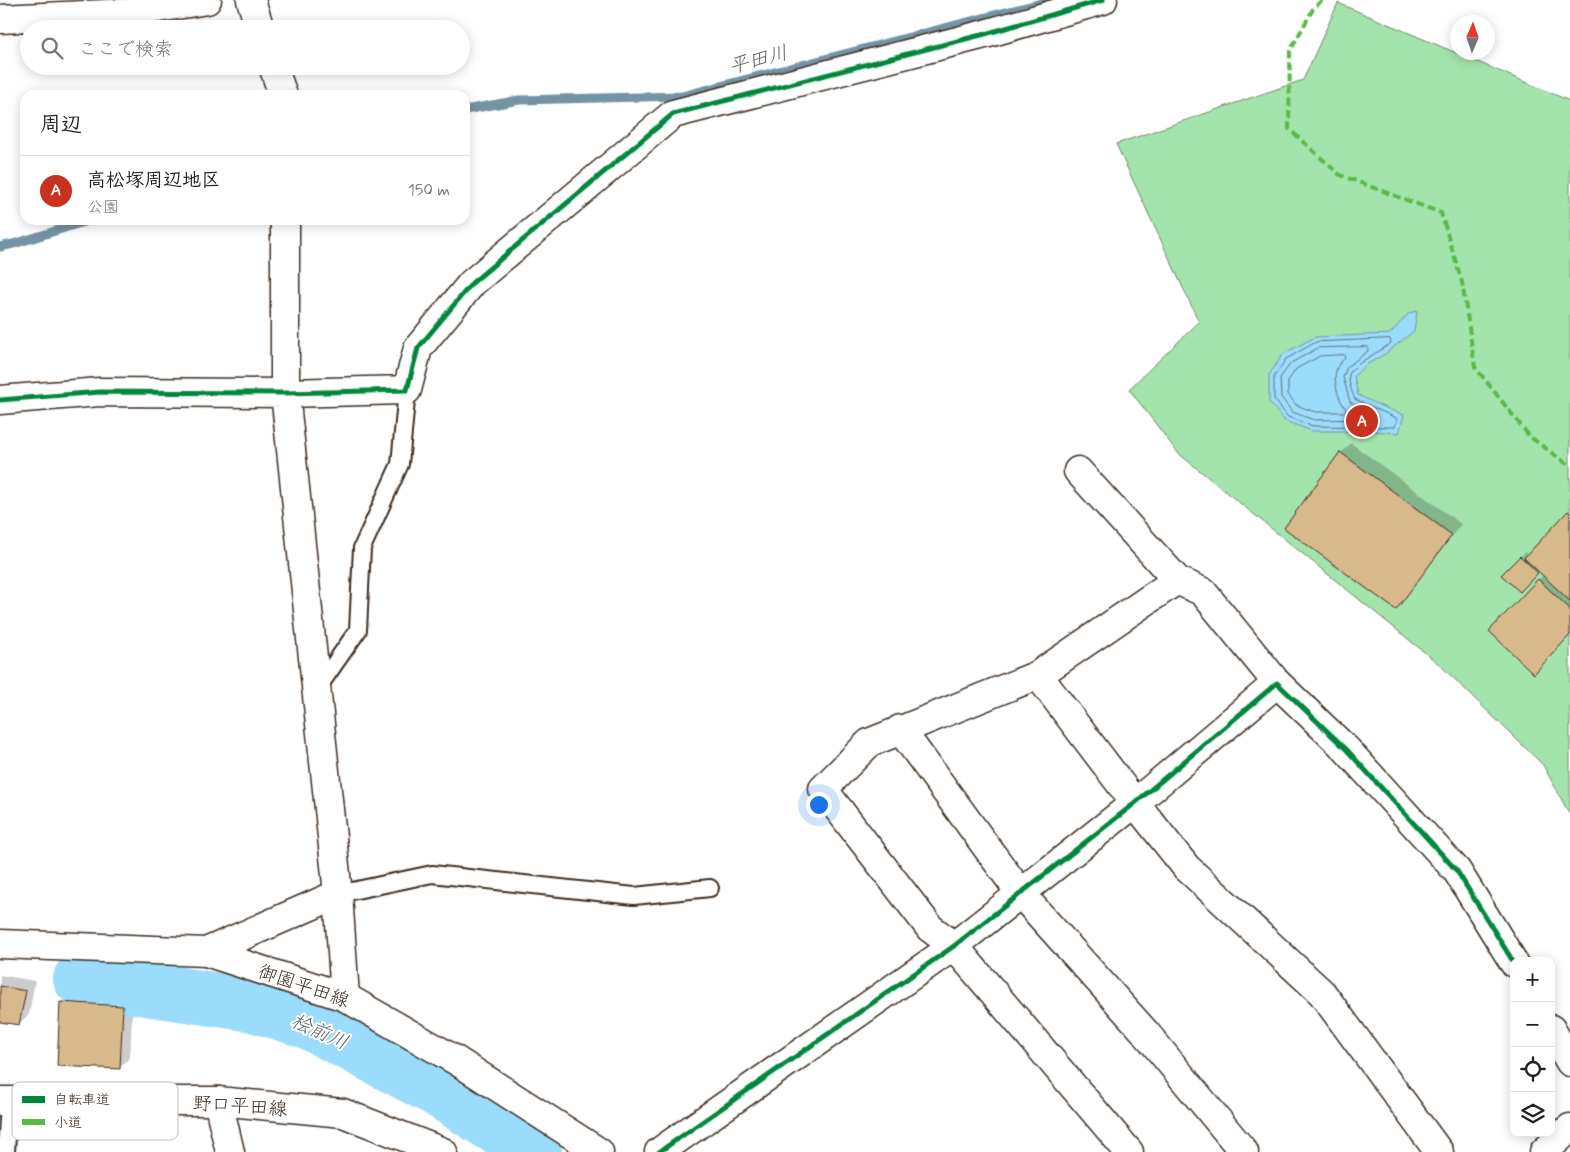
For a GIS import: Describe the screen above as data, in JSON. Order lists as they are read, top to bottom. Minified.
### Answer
{"streets":{"street":["御園平田線","野口平田線"]},"water":["平田川","桧前川"],"legend":["自転車道","小道"],"north":"top","page":{"search":"ここで検索","heading":"周辺","list":[{"mark":"A","name":"高松塚周辺地区","note":"公園","value":"150 m"}],"pins":"A","map_buttons":["+","−"]}}
